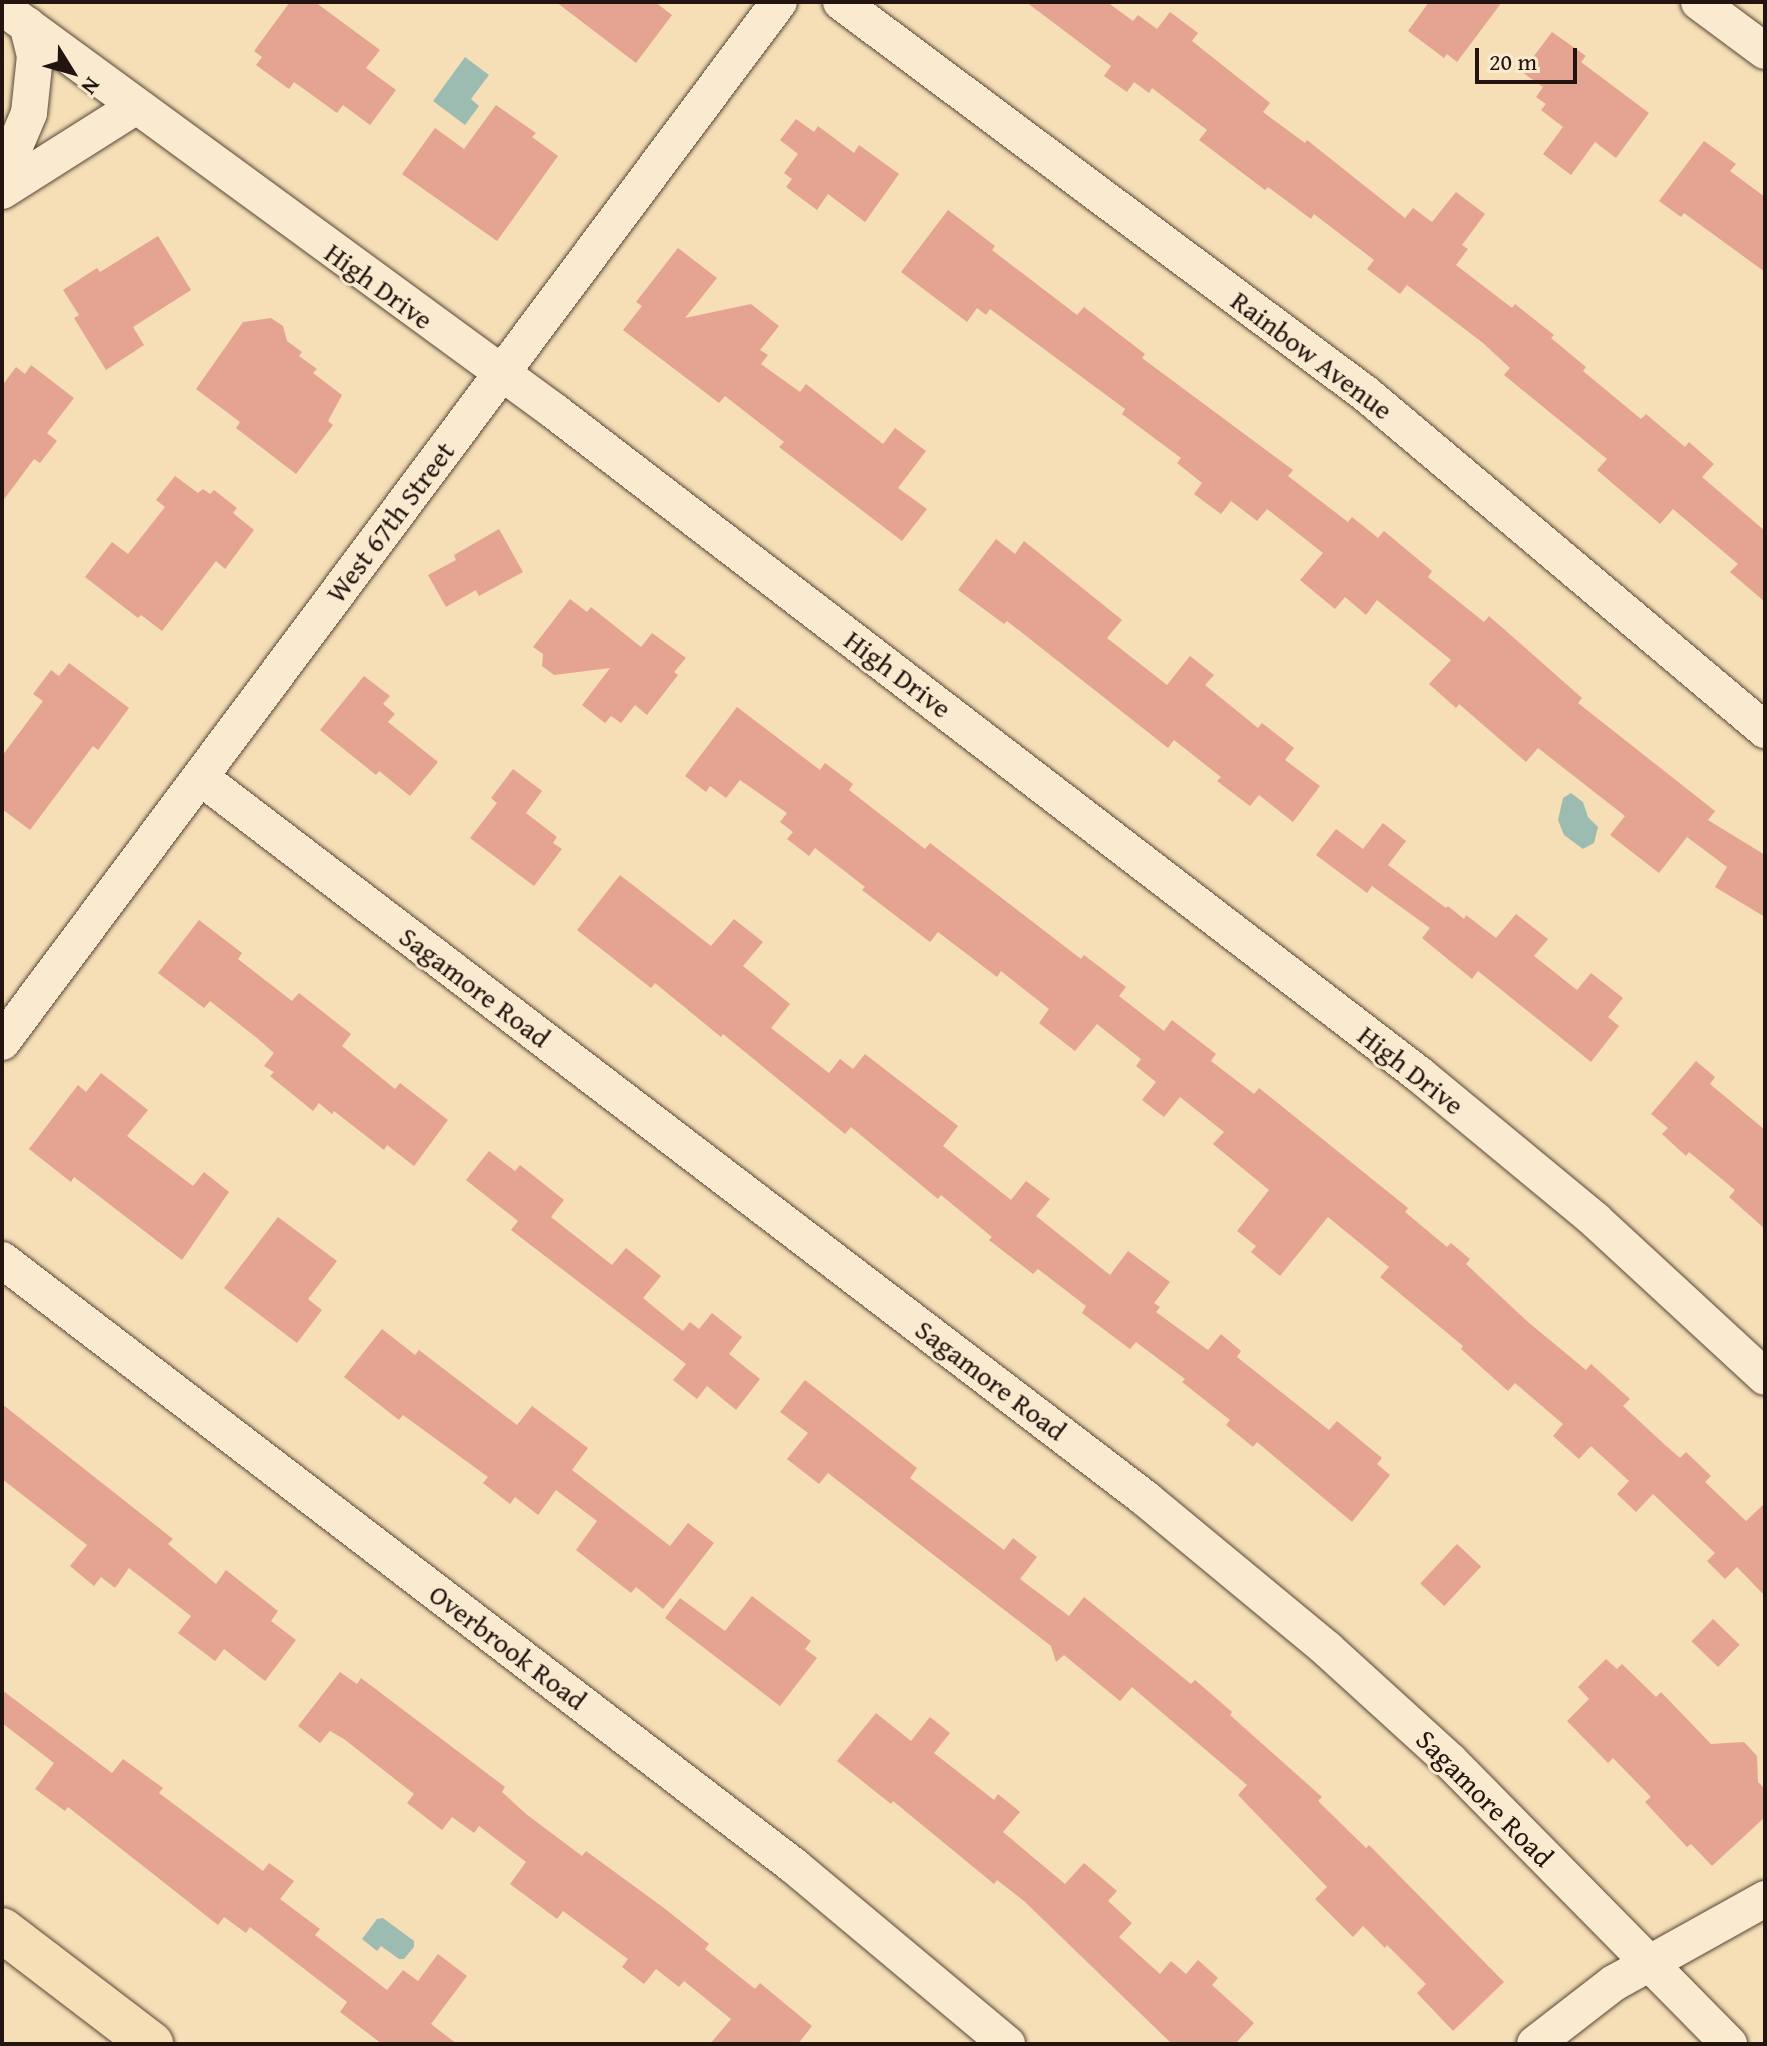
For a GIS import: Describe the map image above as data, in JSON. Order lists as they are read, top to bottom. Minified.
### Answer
{"streets":{"street":["High Drive","Rainbow Avenue","West 67th Street","Sagamore Road","Overbrook Road"]},"crossings":[["High Drive","West 67th Street"],["West 67th Street","Sagamore Road"]],"scale_bar":"20 m","north":"bottom right"}
